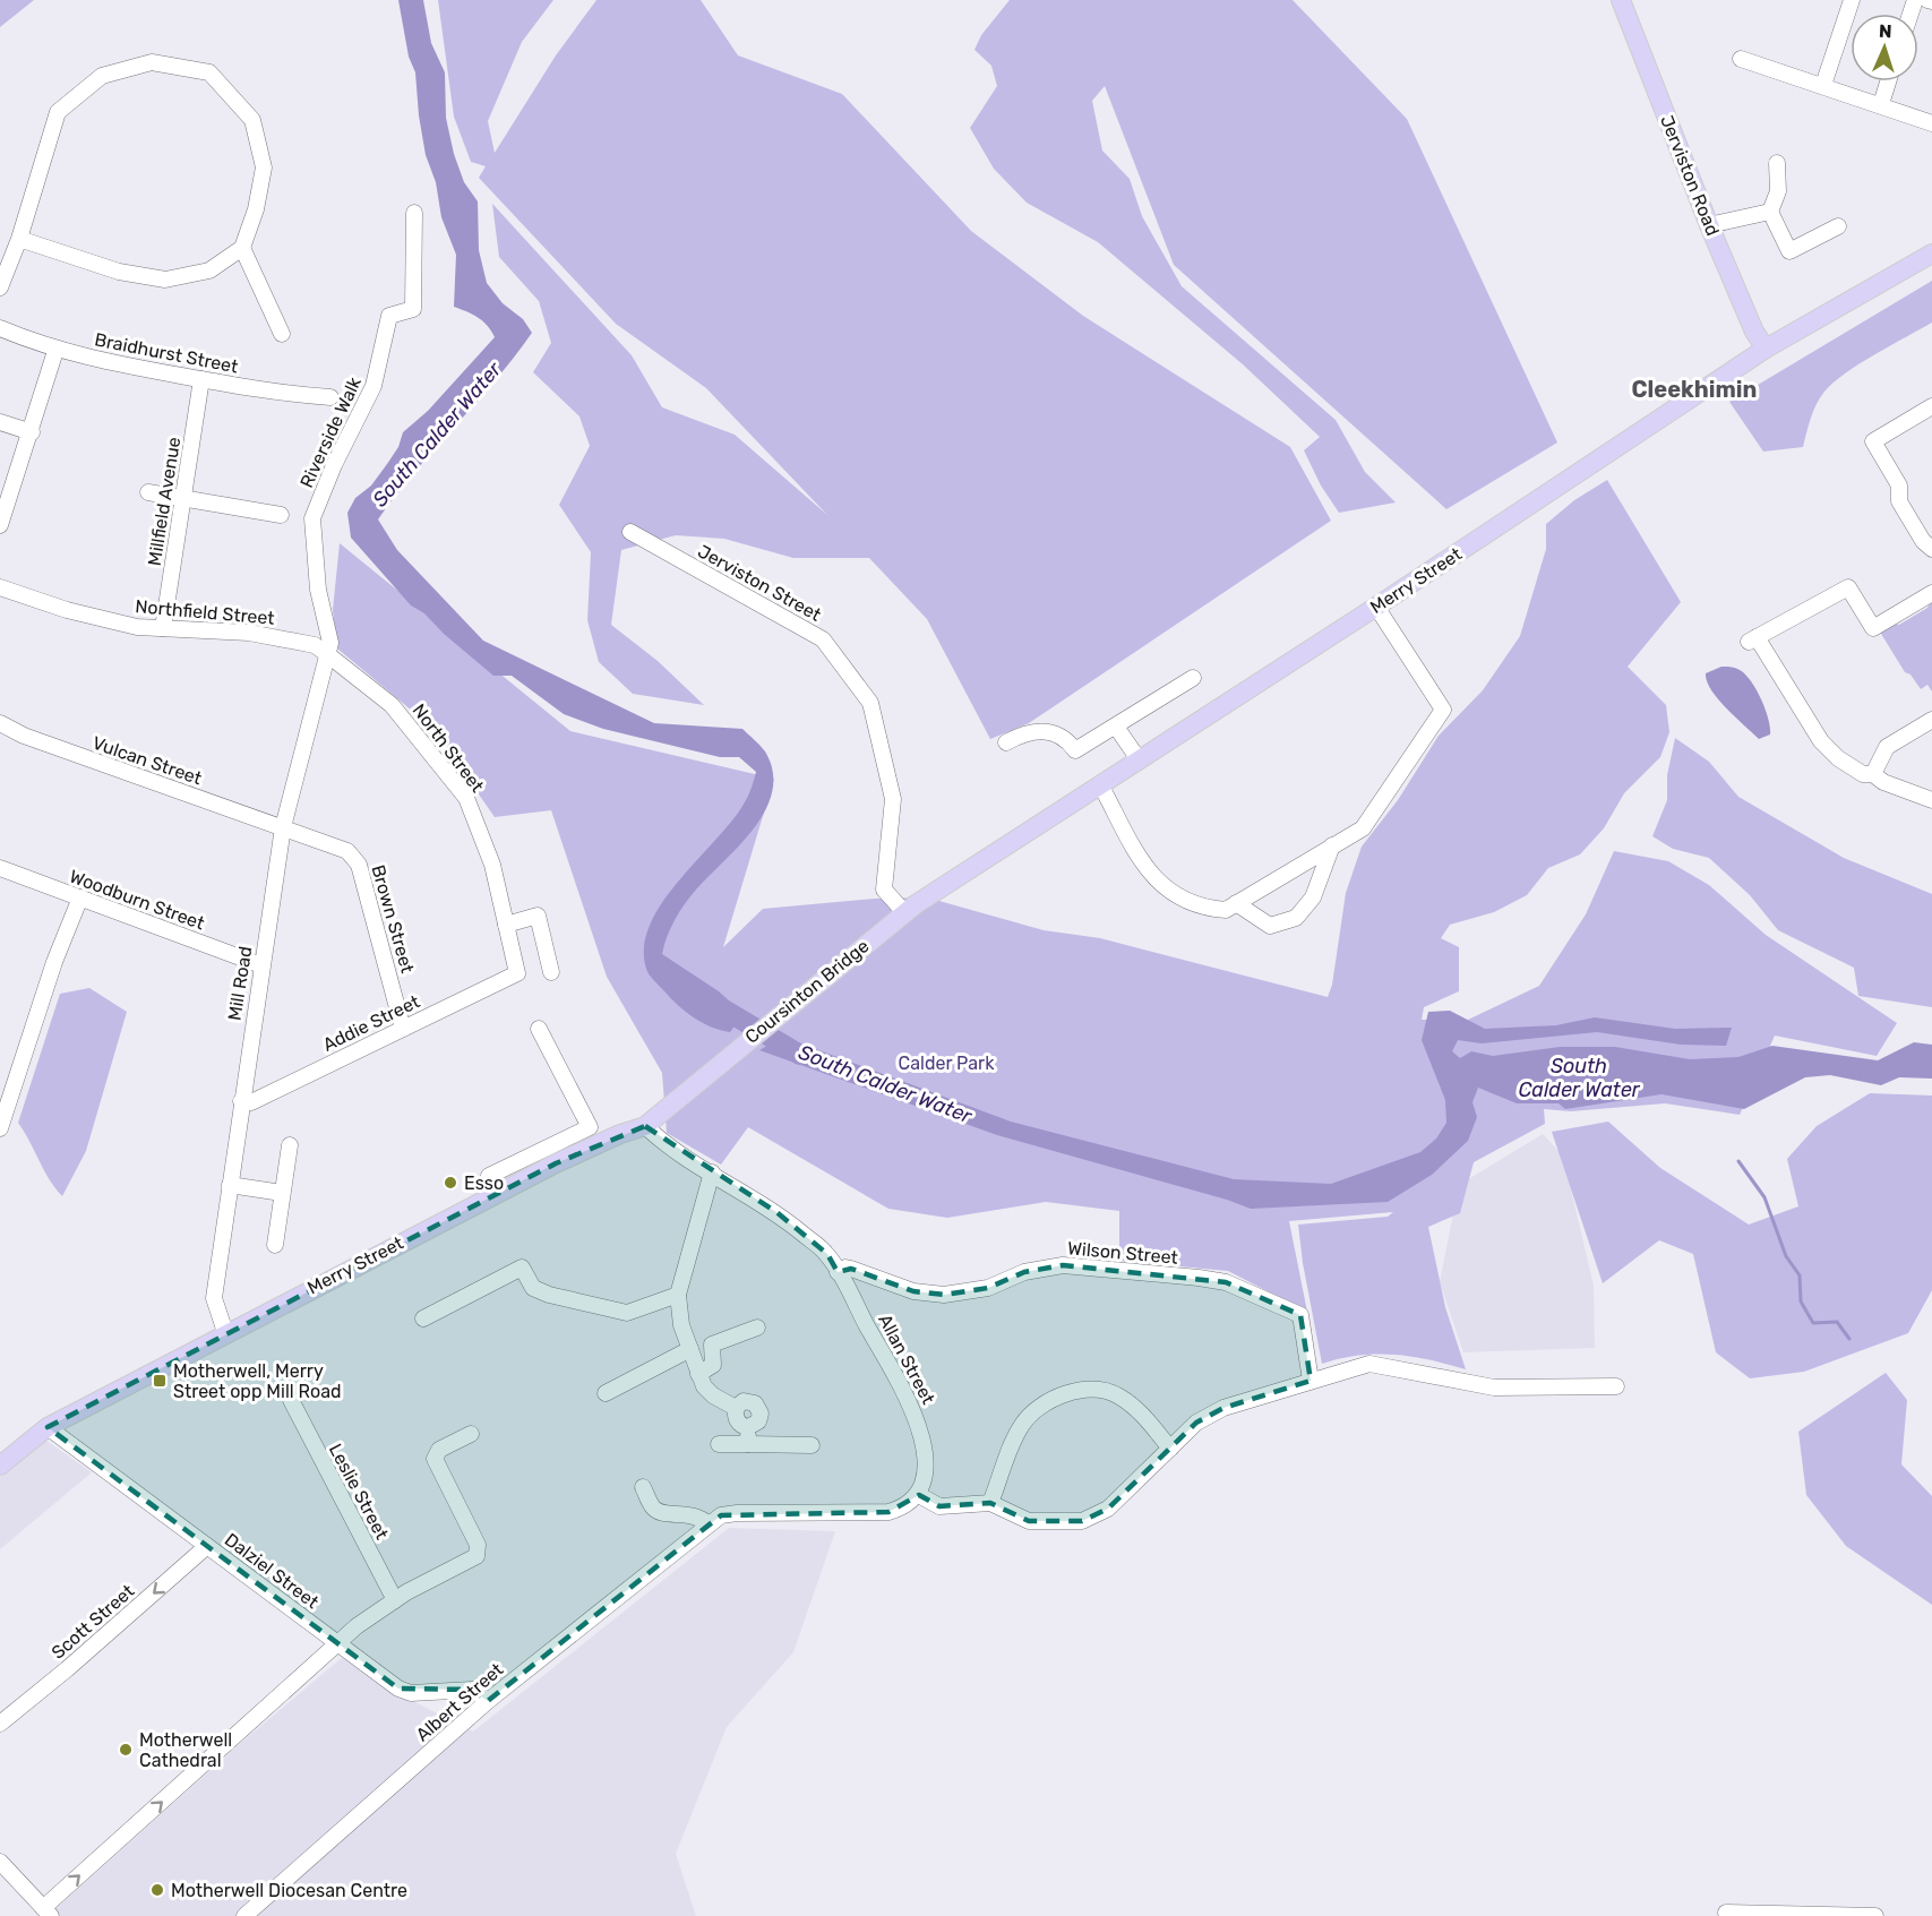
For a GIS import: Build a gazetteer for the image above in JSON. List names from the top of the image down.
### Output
{
  "streets": {
    "main road": ["Jerviston Road", "Merry Street", "Coursinton Bridge"],
    "street": [
      "Braidhurst Street",
      "Riverside Walk",
      "Millfield Avenue",
      "Jerviston Street",
      "Northfield Street",
      "North Street",
      "Vulcan Street",
      "Woodburn Street",
      "Brown Street",
      "Mill Road",
      "Addie Street",
      "Wilson Street",
      "Allan Street",
      "Leslie Street",
      "Dalziel Street",
      "Scott Street",
      "Albert Street"
    ]
  },
  "crossings": [
    ["Jerviston Road", "Merry Street"],
    ["Braidhurst Street", "Millfield Avenue"],
    ["Riverside Walk", "Northfield Street"],
    ["Riverside Walk", "North Street"],
    ["Riverside Walk", "Mill Road"],
    ["Millfield Avenue", "Northfield Street"],
    ["Merry Street", "Jerviston Street"],
    ["Merry Street", "Mill Road"],
    ["Merry Street", "Coursinton Bridge"],
    ["Merry Street", "Allan Street"],
    ["Merry Street", "Dalziel Street"],
    ["Jerviston Street", "Coursinton Bridge"],
    ["Northfield Street", "North Street"],
    ["Northfield Street", "Mill Road"],
    ["North Street", "Mill Road"],
    ["North Street", "Addie Street"],
    ["Vulcan Street", "Brown Street"],
    ["Vulcan Street", "Mill Road"],
    ["Woodburn Street", "Mill Road"],
    ["Brown Street", "Mill Road"],
    ["Brown Street", "Addie Street"],
    ["Mill Road", "Addie Street"],
    ["Wilson Street", "Allan Street"],
    ["Dalziel Street", "Scott Street"],
    ["Dalziel Street", "Albert Street"]
  ],
  "one_way": ["Scott Street"],
  "districts": ["Cleekhimin"],
  "water": ["South Calder Water"],
  "parks": ["Calder Park"],
  "places": {
    "other": ["Esso", "Motherwell Cathedral", "Motherwell Diocesan Centre"],
    "transit": ["Motherwell, Merry Street opp Mill Road"]
  },
  "north": "top"
}
